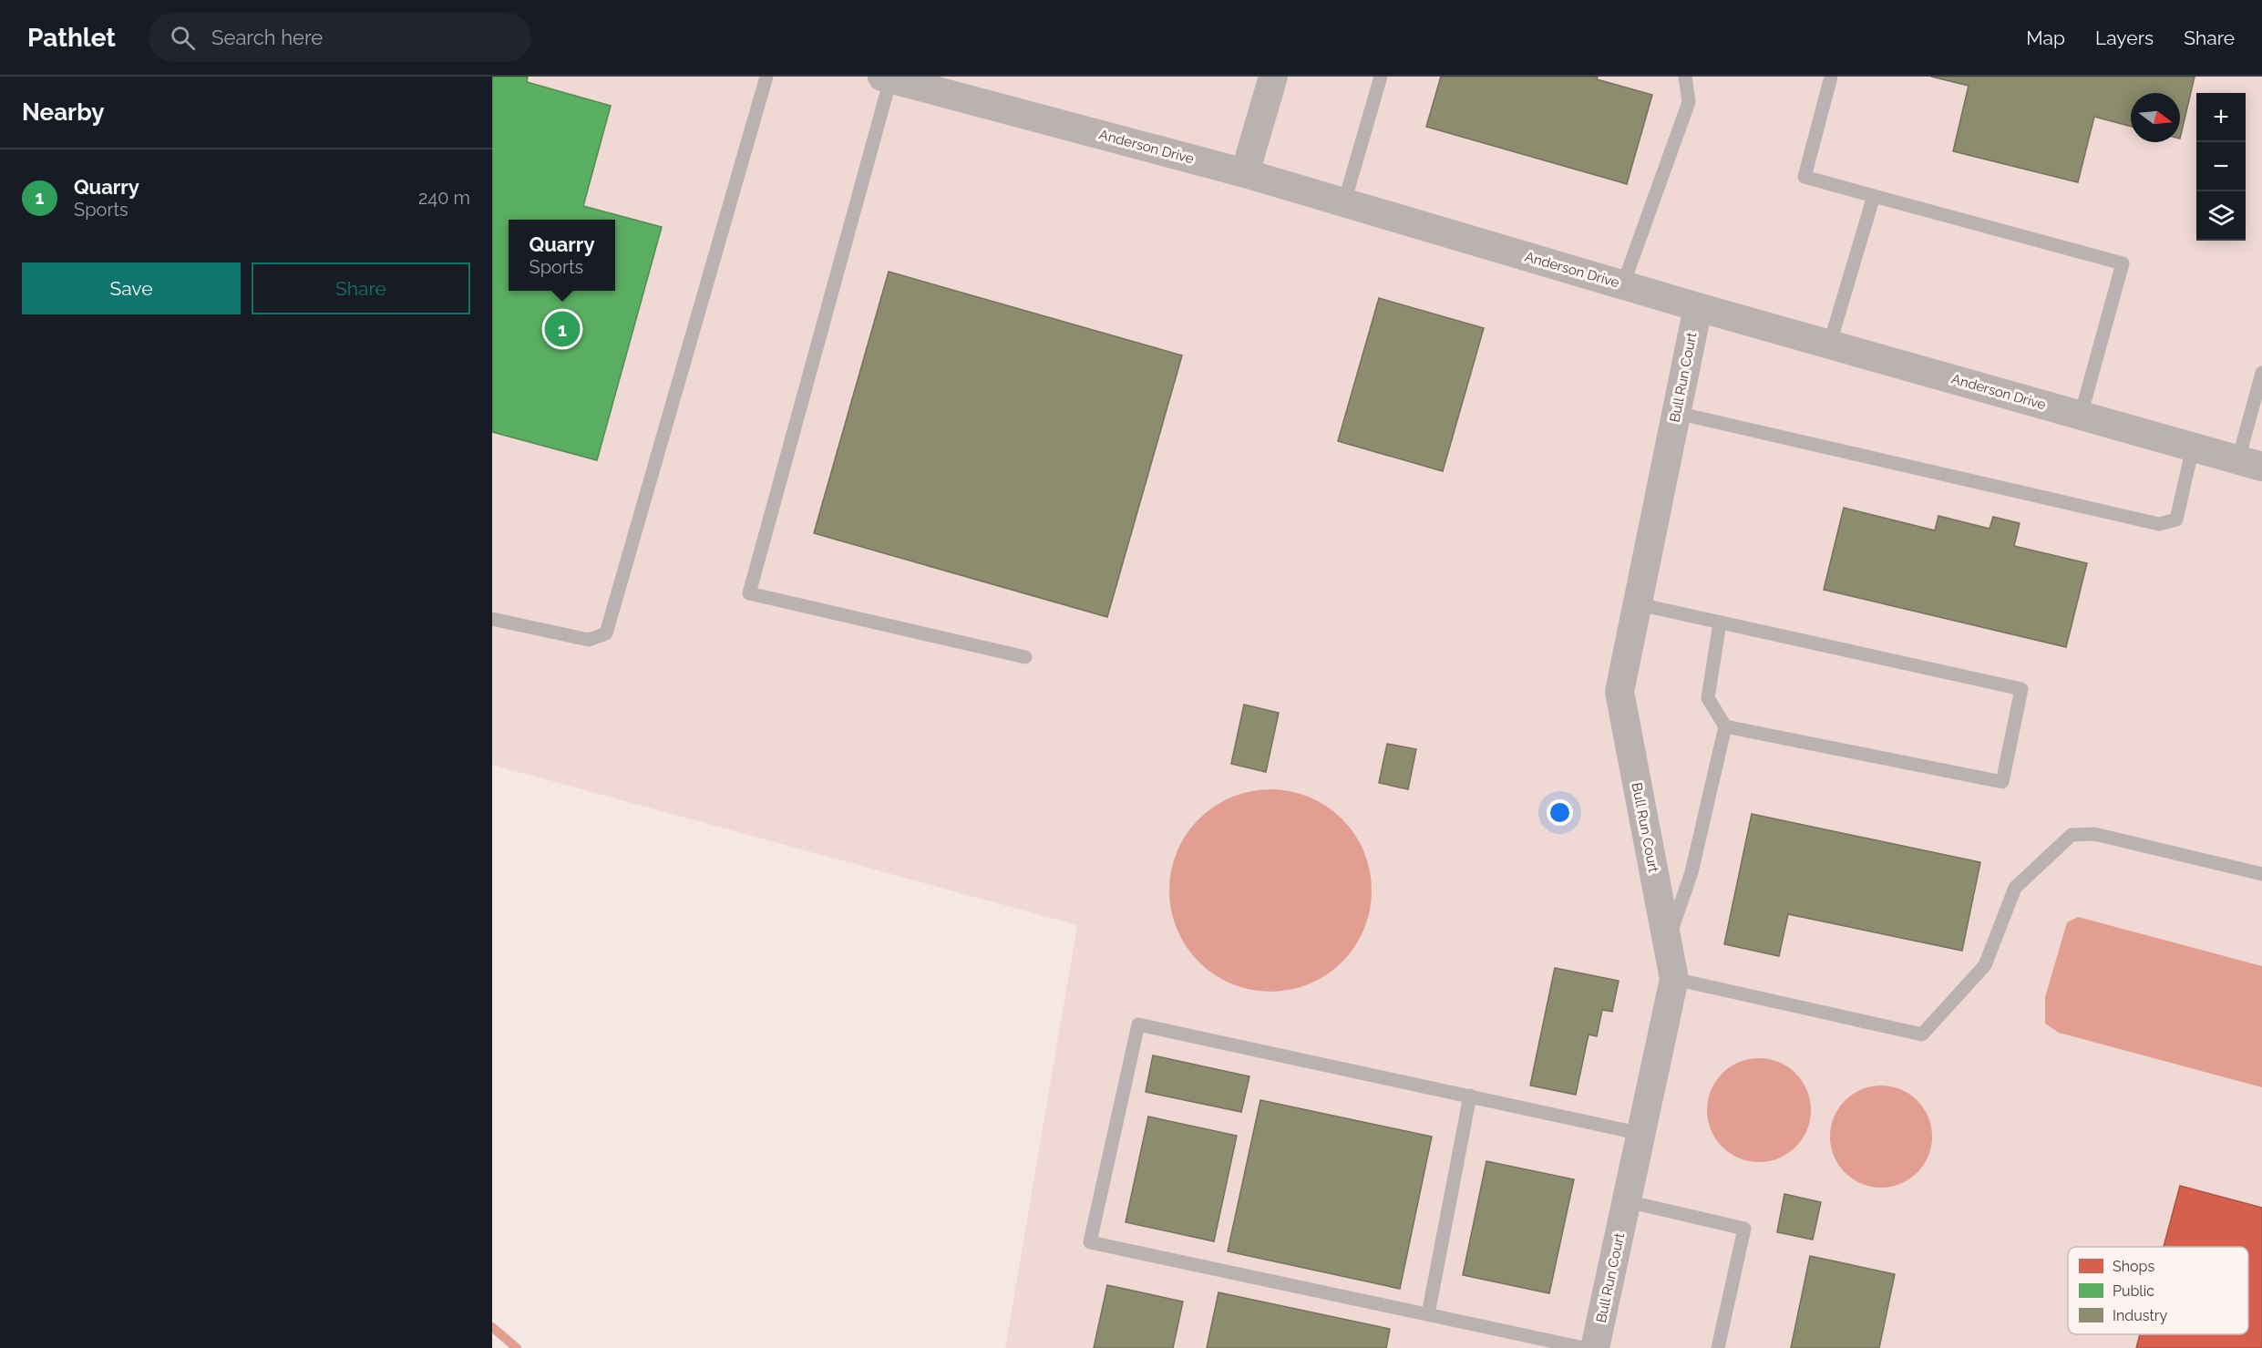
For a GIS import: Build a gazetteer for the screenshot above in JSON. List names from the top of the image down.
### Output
{
  "streets": {
    "street": ["Anderson Drive", "Bull Run Court"]
  },
  "crossings": [
    ["Anderson Drive", "Bull Run Court"]
  ],
  "legend": ["Shops", "Public", "Industry"],
  "north": "right",
  "page": {
    "header": "Pathlet",
    "search": "Search here",
    "nav": ["Map", "Layers", "Share"],
    "heading": "Nearby",
    "map_buttons": ["+", "−"],
    "list": [
      {
        "mark": "1",
        "name": "Quarry",
        "note": "Sports",
        "value": "240 m"
      }
    ],
    "popup": ["Quarry", "Sports"],
    "buttons": ["Save", "Share"],
    "pins": "1"
  }
}
